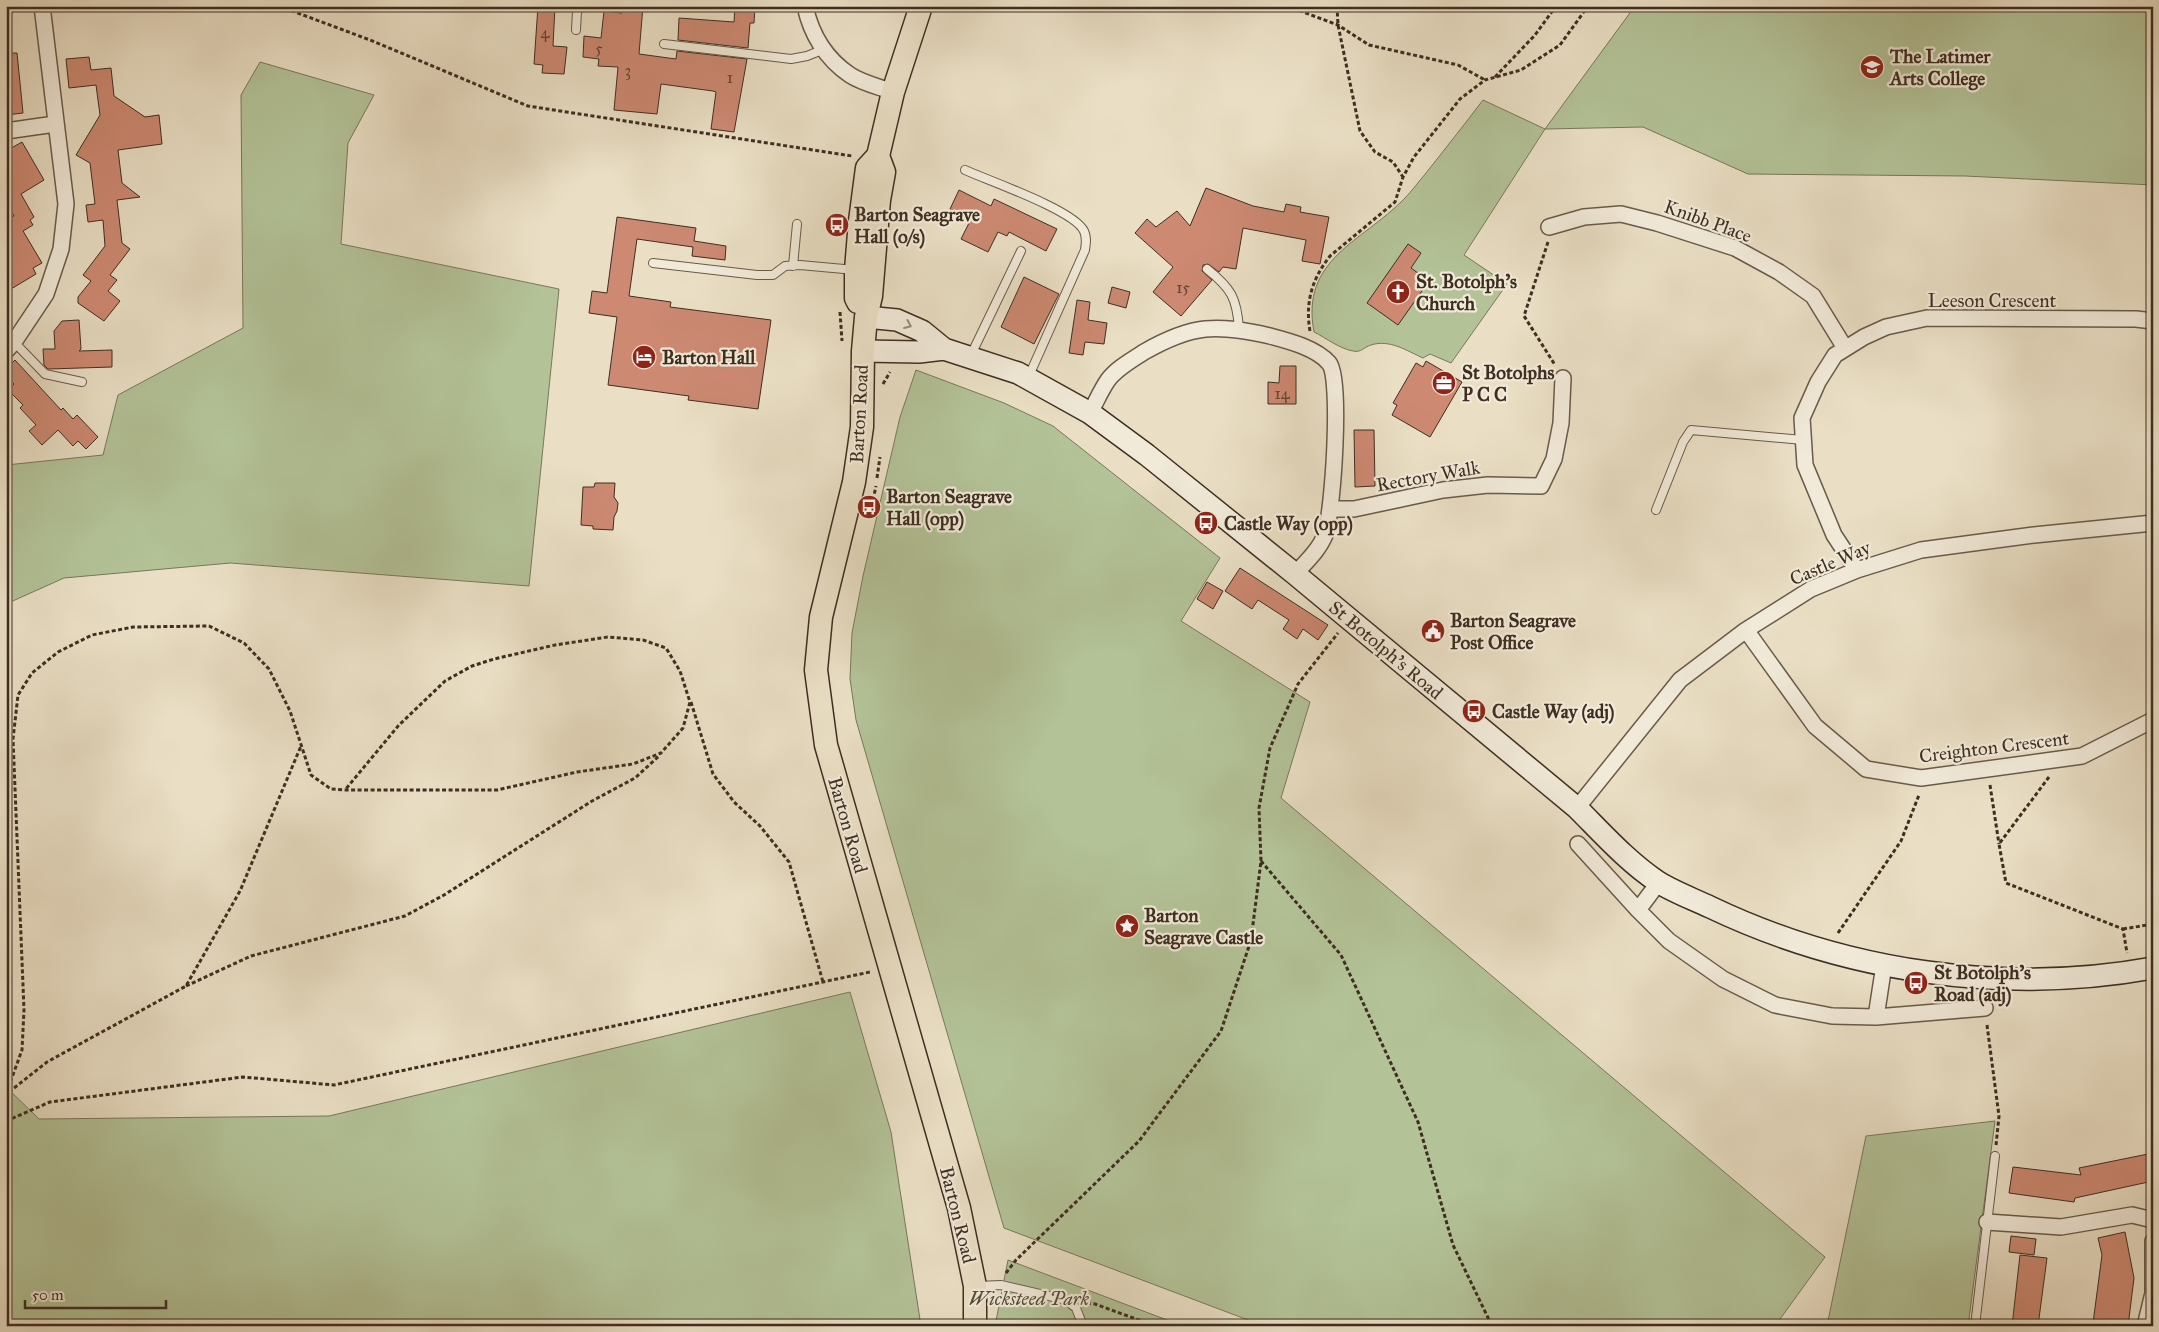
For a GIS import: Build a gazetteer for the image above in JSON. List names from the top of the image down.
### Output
{
  "streets": {
    "main road": ["Barton Road"],
    "street": [
      "Knibb Place",
      "Leeson Crescent",
      "Rectory Walk",
      "Castle Way",
      "St Botolph's Road",
      "Creighton Crescent"
    ]
  },
  "crossings": [
    ["Knibb Place", "Leeson Crescent"],
    ["Leeson Crescent", "Castle Way"],
    ["Barton Road", "St Botolph's Road"],
    ["Castle Way", "St Botolph's Road"],
    ["Castle Way", "Creighton Crescent"]
  ],
  "parks": ["Wicksteed Park"],
  "places": {
    "school or university": ["The Latimer Arts College"],
    "bus stop": [
      "Barton Seagrave Hall (o/s)",
      "Barton Seagrave Hall (opp)",
      "Castle Way (opp)",
      "Castle Way (adj)",
      "St Botolph's Road (adj)"
    ],
    "church": ["St. Botolph's Church"],
    "hotel": ["Barton Hall"],
    "office": ["St Botolphs P C C"],
    "public building": ["Barton Seagrave Post Office"],
    "place": ["Barton Seagrave Castle"]
  },
  "house_numbers": [
    "4",
    "5",
    "3",
    "1",
    "15",
    "14"
  ],
  "scale_bar": "50 m"
}
